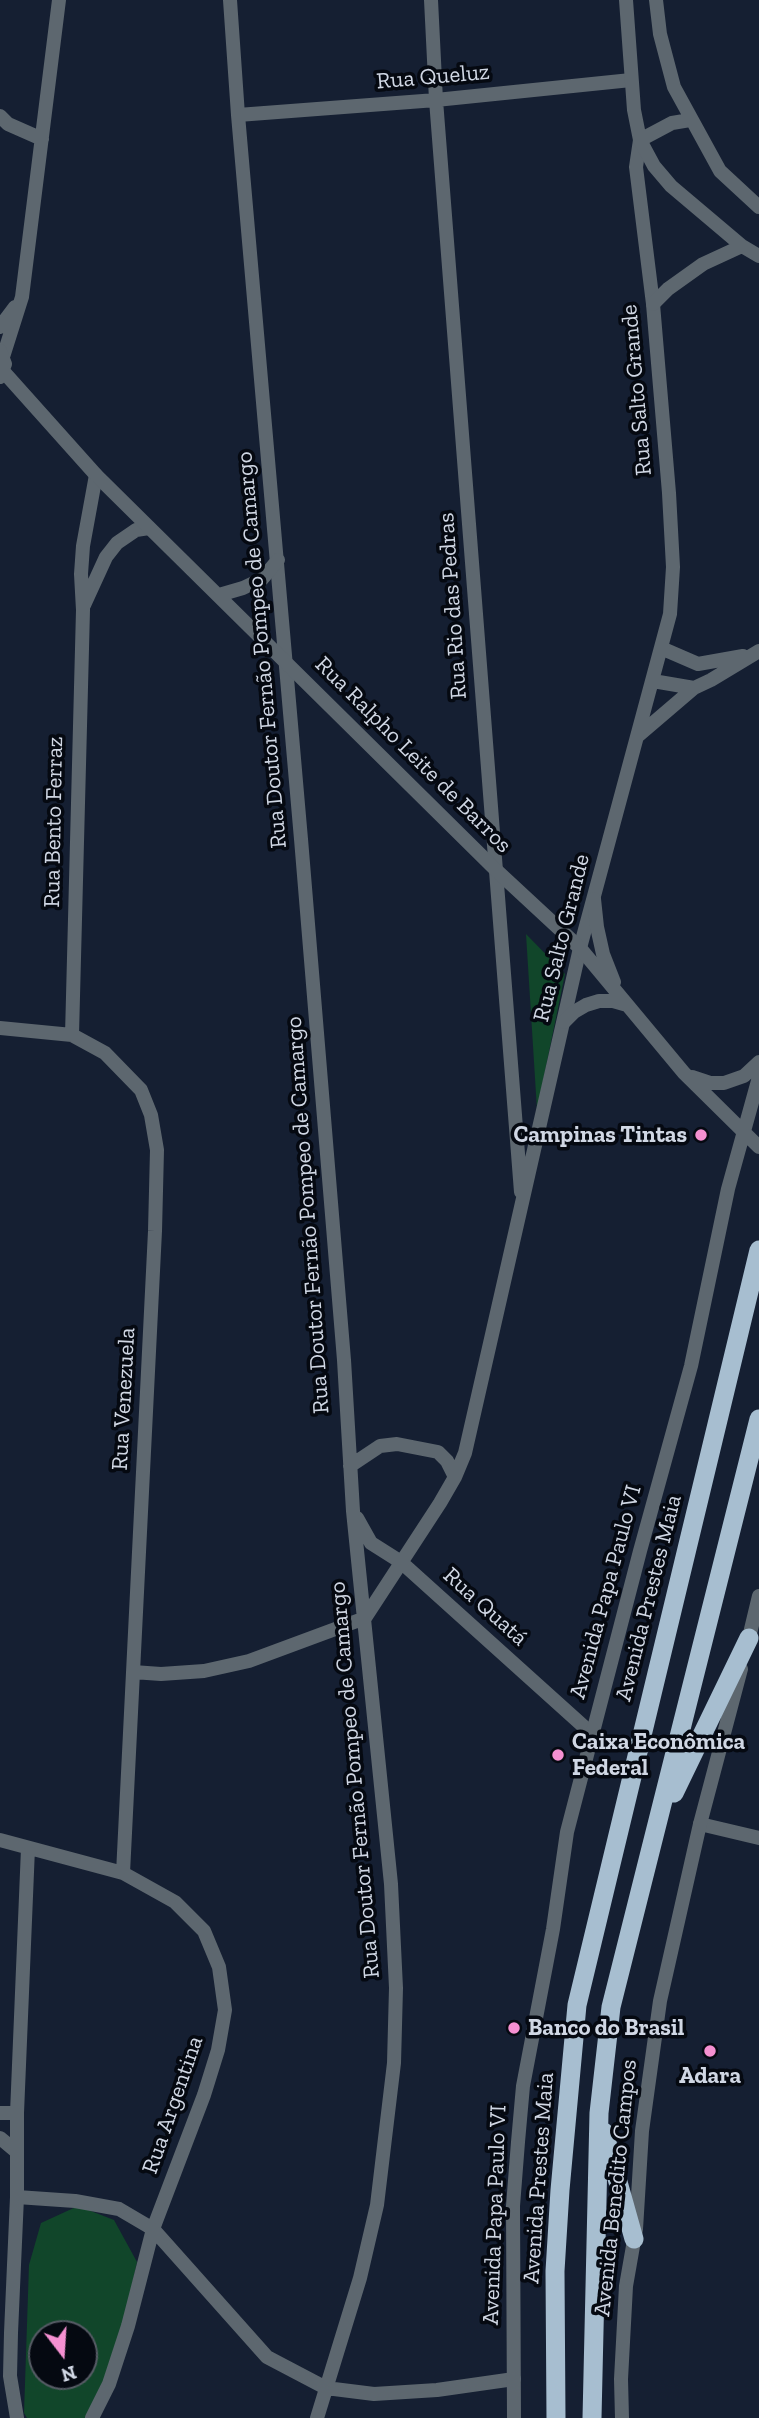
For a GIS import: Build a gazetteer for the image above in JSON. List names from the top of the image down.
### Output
{
  "streets": {
    "highway": ["Avenida Prestes Maia"],
    "street": [
      "Rua Queluz",
      "Rua Salto Grande",
      "Rua Rio das Pedras",
      "Rua Doutor Fernão Pompeo de Camargo",
      "Rua Ralpho Leite de Barros",
      "Rua Bento Ferraz",
      "Rua Venezuela",
      "Avenida Papa Paulo VI",
      "Rua Quatá",
      "Rua Argentina",
      "Avenida Benedito Campos"
    ]
  },
  "crossings": [
    ["Rua Queluz", "Rua Salto Grande"],
    ["Rua Queluz", "Rua Rio das Pedras"],
    ["Rua Queluz", "Rua Doutor Fernão Pompeo de Camargo"],
    ["Rua Salto Grande", "Rua Rio das Pedras"],
    ["Rua Salto Grande", "Rua Doutor Fernão Pompeo de Camargo"],
    ["Rua Salto Grande", "Rua Ralpho Leite de Barros"],
    ["Rua Salto Grande", "Rua Quatá"],
    ["Rua Rio das Pedras", "Rua Ralpho Leite de Barros"],
    ["Rua Doutor Fernão Pompeo de Camargo", "Rua Ralpho Leite de Barros"],
    ["Rua Doutor Fernão Pompeo de Camargo", "Rua Quatá"],
    ["Rua Ralpho Leite de Barros", "Rua Bento Ferraz"],
    ["Rua Ralpho Leite de Barros", "Avenida Papa Paulo VI"],
    ["Rua Bento Ferraz", "Rua Venezuela"],
    ["Rua Venezuela", "Rua Argentina"],
    ["Avenida Papa Paulo VI", "Rua Quatá"]
  ],
  "places": [
    "Campinas Tintas",
    "Caixa Econômica Federal",
    "Banco do Brasil",
    "Adara"
  ],
  "north": "bottom"
}
